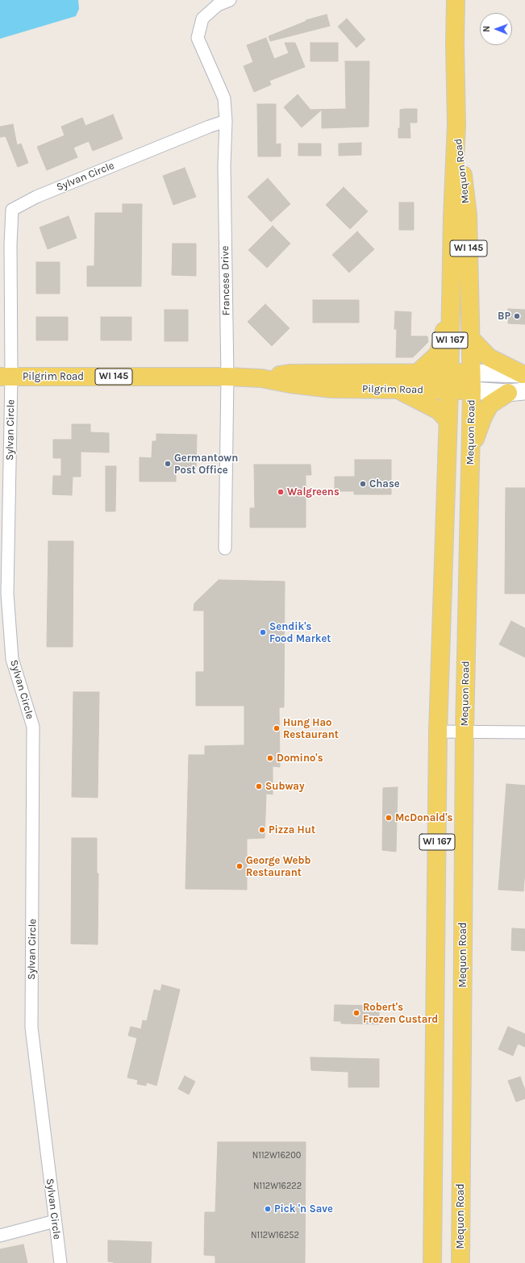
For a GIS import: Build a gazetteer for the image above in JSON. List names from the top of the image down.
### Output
{
  "streets": {
    "main road": [
      "Mequon Road",
      "WI 145",
      "WI 167",
      "Pilgrim Road"
    ],
    "street": ["Sylvan Circle", "Francese Drive"]
  },
  "crossings": [
    ["Mequon Road", "WI 145"],
    ["Mequon Road", "Pilgrim Road"],
    ["Sylvan Circle", "Francese Drive"],
    ["Sylvan Circle", "Pilgrim Road"],
    ["WI 145", "Pilgrim Road"],
    ["Francese Drive", "Pilgrim Road"]
  ],
  "places": [
    "BP",
    "Germantown Post Office",
    "Chase",
    "Walgreens",
    "Sendik's Food Market",
    "Hung Hao Restaurant",
    "Domino's",
    "Subway",
    "McDonald's",
    "Pizza Hut",
    "George Webb Restaurant",
    "Robert's Frozen Custard",
    "Pick 'n Save"
  ],
  "house_numbers": ["N112W16200", "N112W16222", "N112W16252"],
  "north": "left"
}
